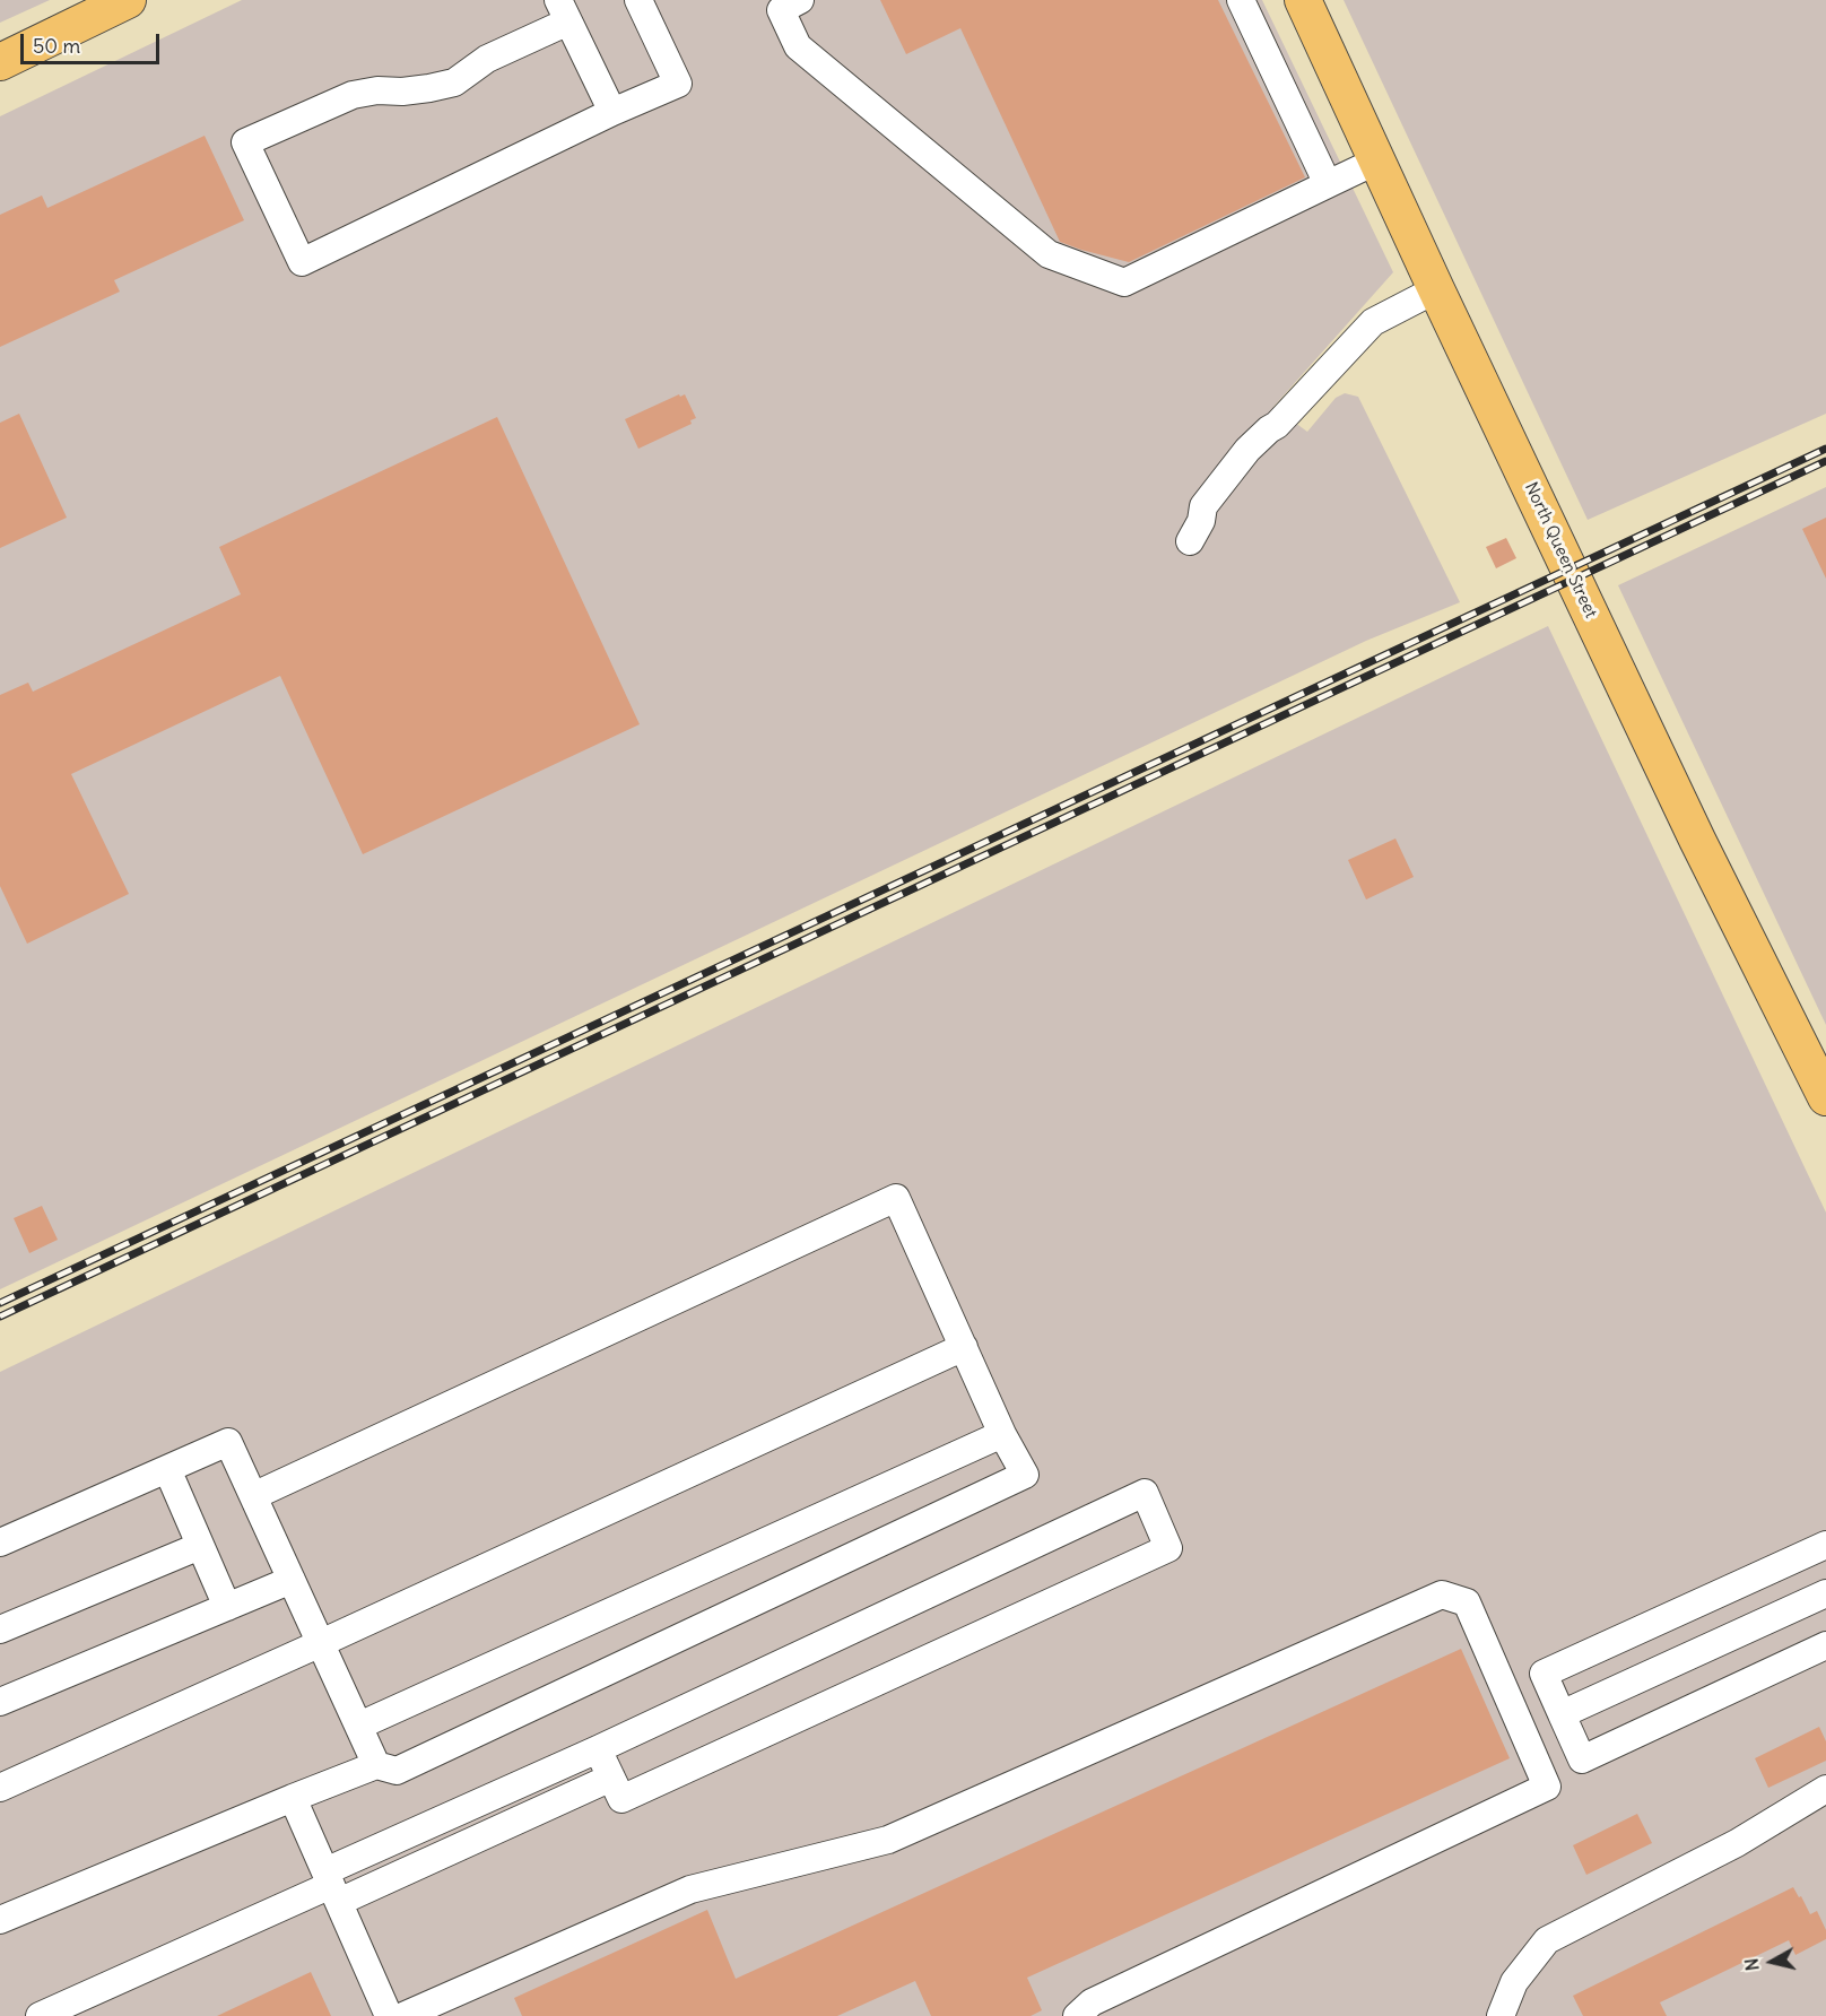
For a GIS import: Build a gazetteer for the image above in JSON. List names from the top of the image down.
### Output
{
  "streets": {
    "main road": ["North Queen Street"]
  },
  "scale_bar": "50 m",
  "north": "left"
}
